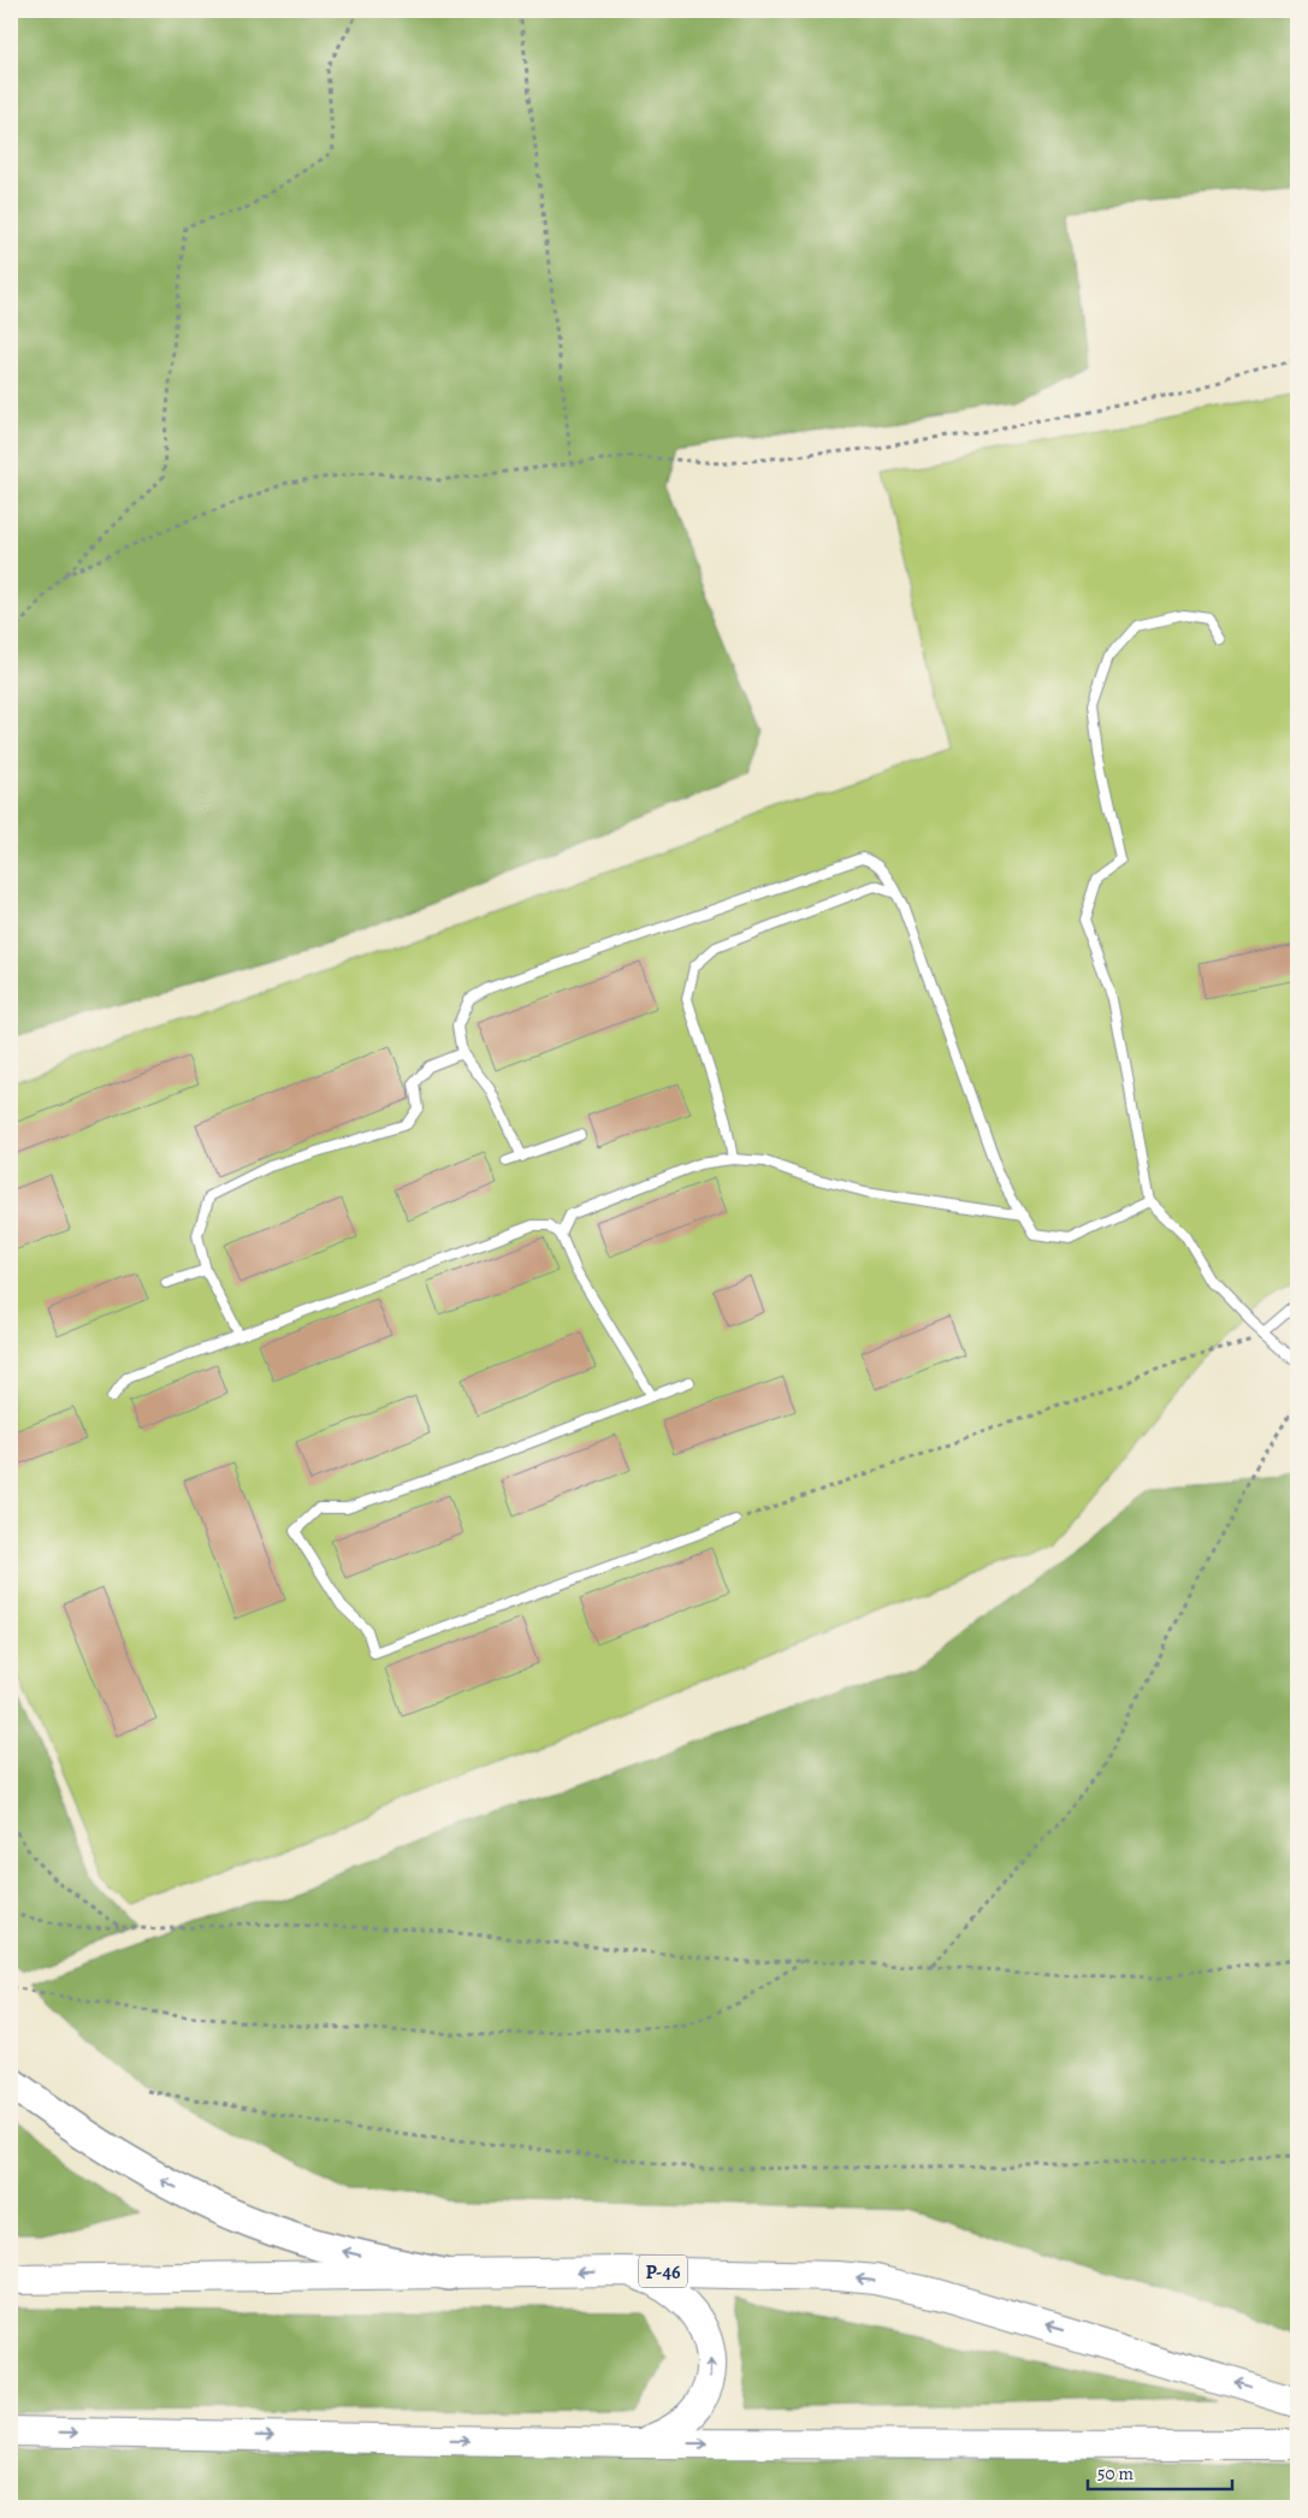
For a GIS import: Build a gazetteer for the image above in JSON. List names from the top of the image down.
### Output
{
  "streets": {
    "main road": ["Р-46"]
  },
  "scale_bar": "50 m"
}
